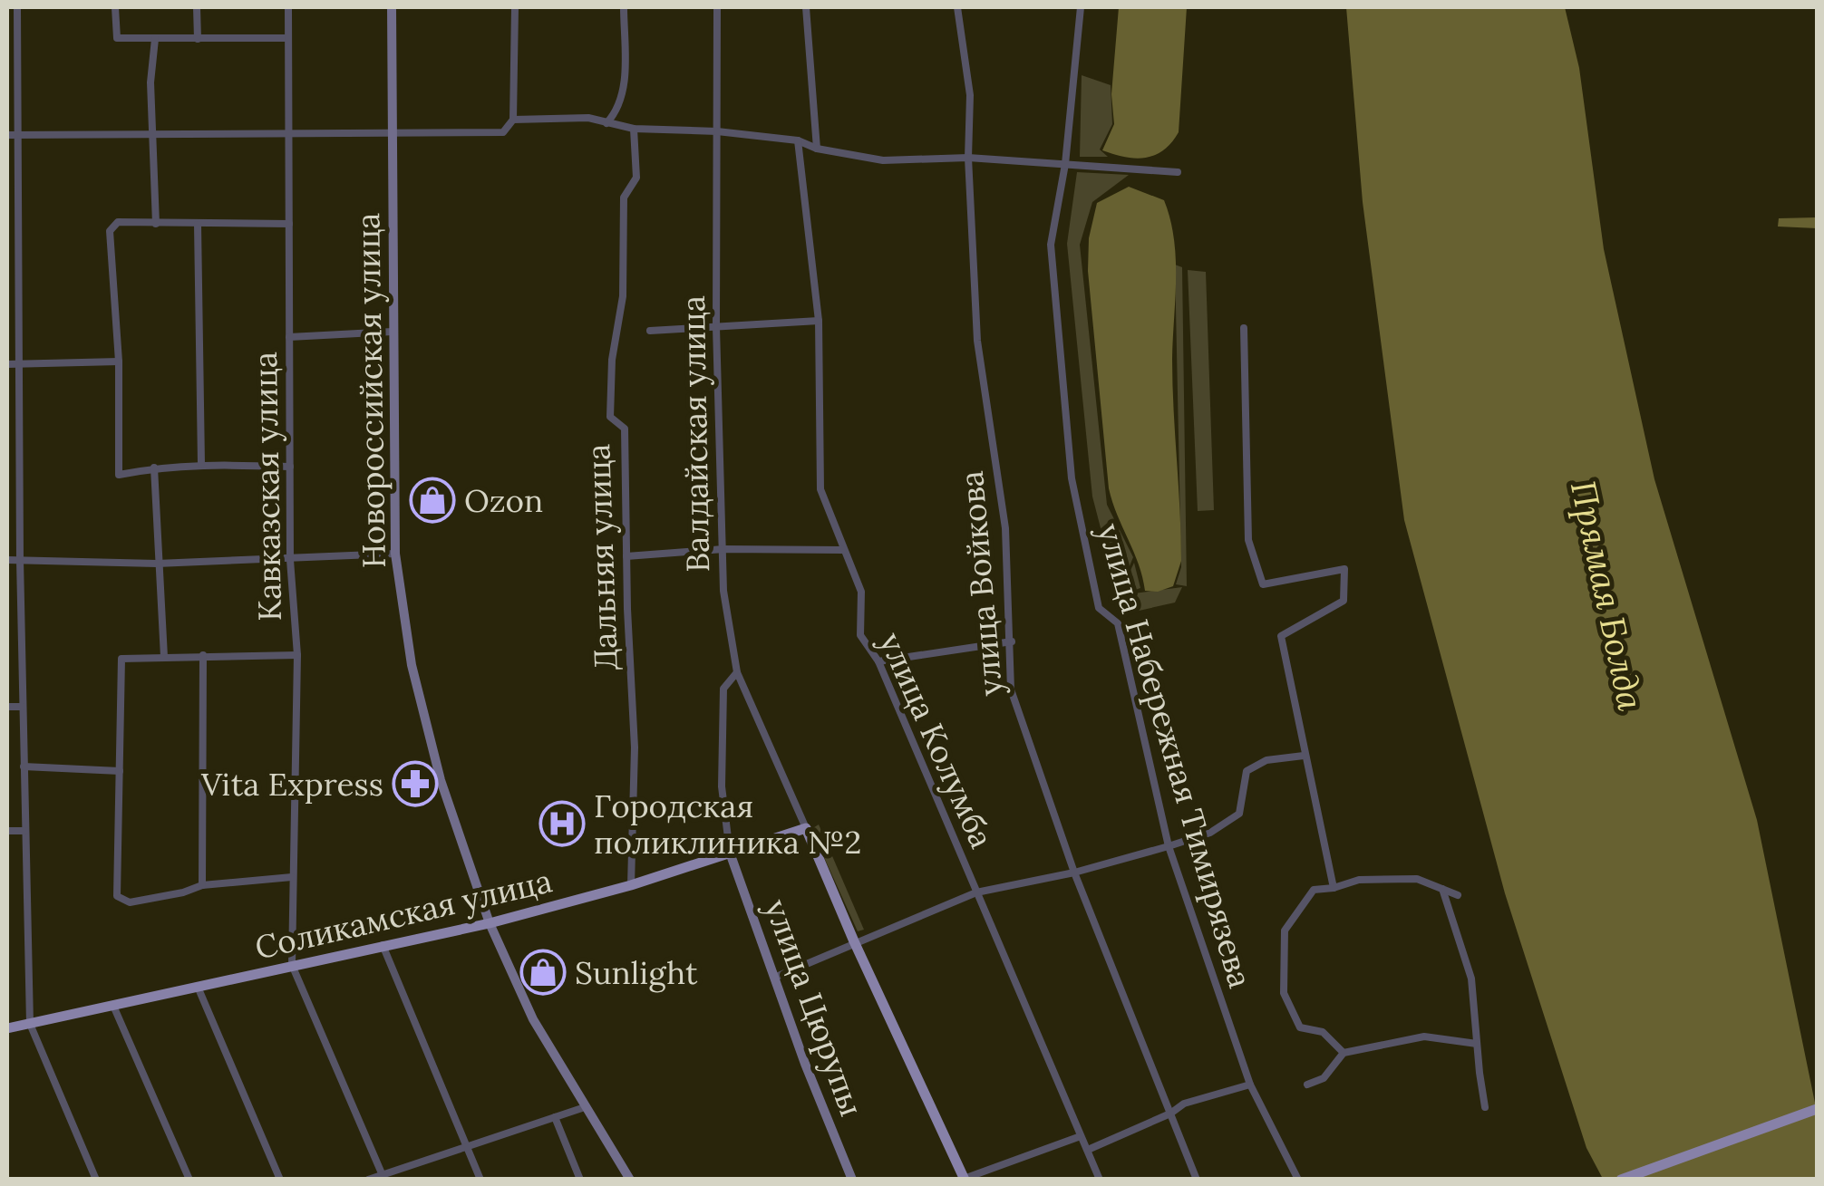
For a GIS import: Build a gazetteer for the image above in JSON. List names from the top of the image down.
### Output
{
  "streets": {
    "main road": ["Соликамская улица"],
    "street": [
      "Новороссийская улица",
      "Валдайская улица",
      "Кавказская улица",
      "Дальняя улица",
      "улица Войкова",
      "улица Колумба",
      "улица Набережная Тимирязева",
      "улица Цюрупы"
    ]
  },
  "crossings": [
    ["Новороссийская улица", "Соликамская улица"],
    ["Валдайская улица", "Соликамская улица"],
    ["Кавказская улица", "Соликамская улица"],
    ["Дальняя улица", "Соликамская улица"],
    ["Соликамская улица", "улица Цюрупы"]
  ],
  "water": ["Прямая Болда"],
  "places": {
    "shop": ["Ozon", "Sunlight"],
    "pharmacy": ["Vita Express"],
    "hospital": ["Городская поликлиника №2"]
  }
}
